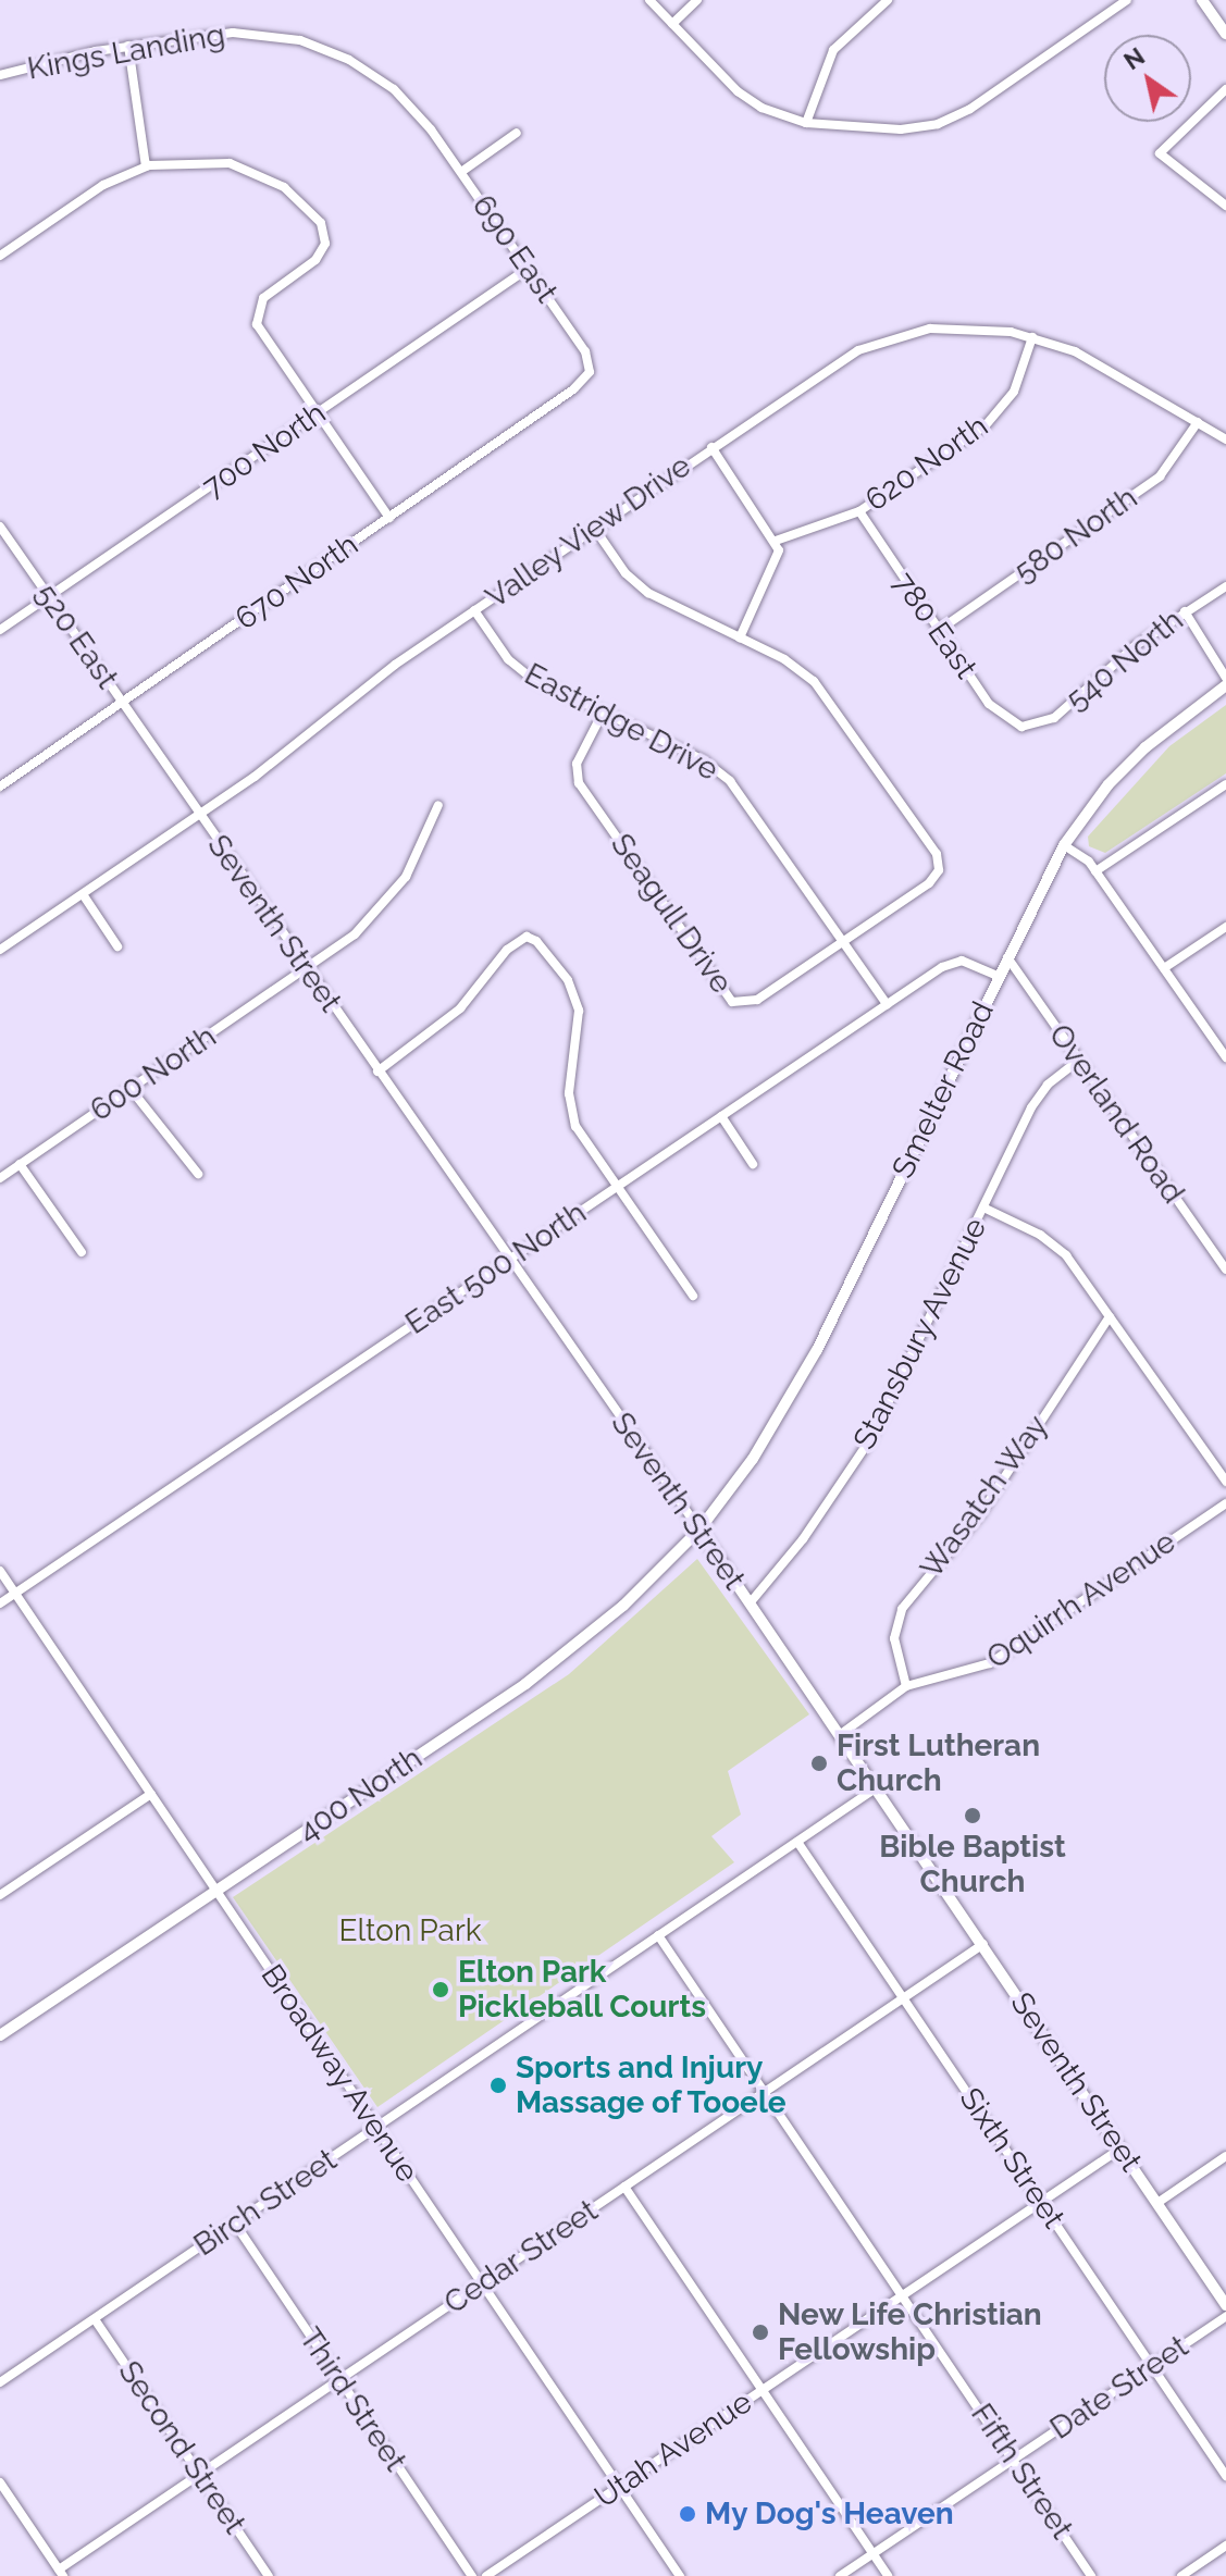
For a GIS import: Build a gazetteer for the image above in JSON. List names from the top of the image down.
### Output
{
  "streets": {
    "street": [
      "Kings Landing",
      "690 East",
      "700 North",
      "620 North",
      "Valley View Drive",
      "580 North",
      "670 North",
      "780 East",
      "520 East",
      "540 North",
      "Eastridge Drive",
      "Seagull Drive",
      "Seventh Street",
      "600 North",
      "Smelter Road",
      "Overland Road",
      "East 500 North",
      "Stansbury Avenue",
      "Wasatch Way",
      "Oquirrh Avenue",
      "400 North",
      "Broadway Avenue",
      "Sixth Street",
      "Birch Street",
      "Cedar Street",
      "Date Street",
      "Third Street",
      "Second Street",
      "Utah Avenue",
      "Fifth Street"
    ]
  },
  "crossings": [
    ["Kings Landing", "690 East"],
    ["690 East", "700 North"],
    ["690 East", "670 North"],
    ["700 North", "520 East"],
    ["620 North", "Valley View Drive"],
    ["620 North", "780 East"],
    ["Valley View Drive", "580 North"],
    ["Valley View Drive", "Eastridge Drive"],
    ["Valley View Drive", "Seventh Street"],
    ["580 North", "780 East"],
    ["670 North", "520 East"],
    ["670 North", "Seventh Street"],
    ["780 East", "540 North"],
    ["520 East", "Seventh Street"],
    ["Eastridge Drive", "Seagull Drive"],
    ["Eastridge Drive", "East 500 North"],
    ["Seventh Street", "600 North"],
    ["Seventh Street", "Smelter Road"],
    ["Seventh Street", "East 500 North"],
    ["Seventh Street", "Stansbury Avenue"],
    ["Seventh Street", "Oquirrh Avenue"],
    ["Seventh Street", "400 North"],
    ["Seventh Street", "Birch Street"],
    ["Seventh Street", "Cedar Street"],
    ["Seventh Street", "Utah Avenue"],
    ["Smelter Road", "Overland Road"],
    ["Smelter Road", "East 500 North"],
    ["Smelter Road", "400 North"],
    ["Overland Road", "Stansbury Avenue"],
    ["East 500 North", "Broadway Avenue"],
    ["Wasatch Way", "Oquirrh Avenue"],
    ["400 North", "Broadway Avenue"],
    ["Broadway Avenue", "Birch Street"],
    ["Broadway Avenue", "Cedar Street"],
    ["Broadway Avenue", "Utah Avenue"],
    ["Sixth Street", "Birch Street"],
    ["Sixth Street", "Cedar Street"],
    ["Sixth Street", "Date Street"],
    ["Sixth Street", "Utah Avenue"],
    ["Birch Street", "Third Street"],
    ["Birch Street", "Second Street"],
    ["Birch Street", "Fifth Street"],
    ["Cedar Street", "Third Street"],
    ["Cedar Street", "Second Street"],
    ["Cedar Street", "Fifth Street"],
    ["Date Street", "Fifth Street"],
    ["Utah Avenue", "Fifth Street"]
  ],
  "parks": ["Elton Park"],
  "places": [
    "First Lutheran Church",
    "Bible Baptist Church",
    "Elton Park Pickleball Courts",
    "Sports and Injury Massage of Tooele",
    "New Life Christian Fellowship",
    "My Dog's Heaven"
  ],
  "north": "top left"
}
